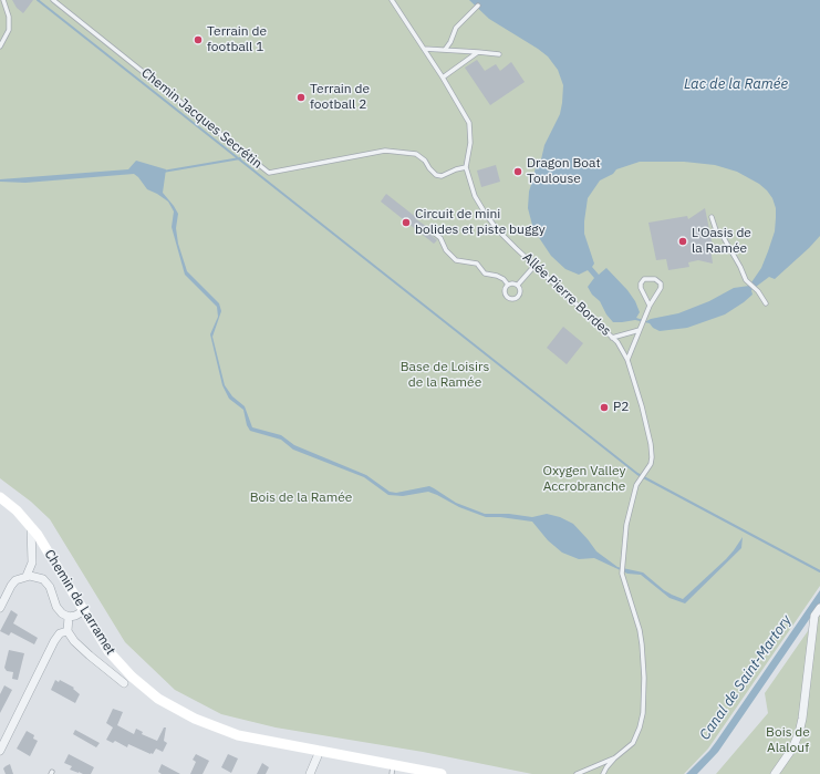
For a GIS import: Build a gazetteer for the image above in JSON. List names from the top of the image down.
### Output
{
  "streets": {
    "main road": ["Chemin de Larramet"],
    "lane": ["Chemin Jacques Secrétin", "Allée Pierre Bordes"]
  },
  "crossings": [
    ["Chemin Jacques Secrétin", "Allée Pierre Bordes"]
  ],
  "water": ["Lac de la Ramée", "Canal de Saint-Martory"],
  "parks": [
    "Base de Loisirs de la Ramée",
    "Oxygen Valley Accrobranche",
    "Bois de la Ramée",
    "Bois de Alalouf"
  ],
  "places": [
    "Terrain de football 1",
    "Terrain de football 2",
    "Dragon Boat Toulouse",
    "Circuit de mini bolides et piste buggy",
    "L'Oasis de la Ramée",
    "P2"
  ]
}
